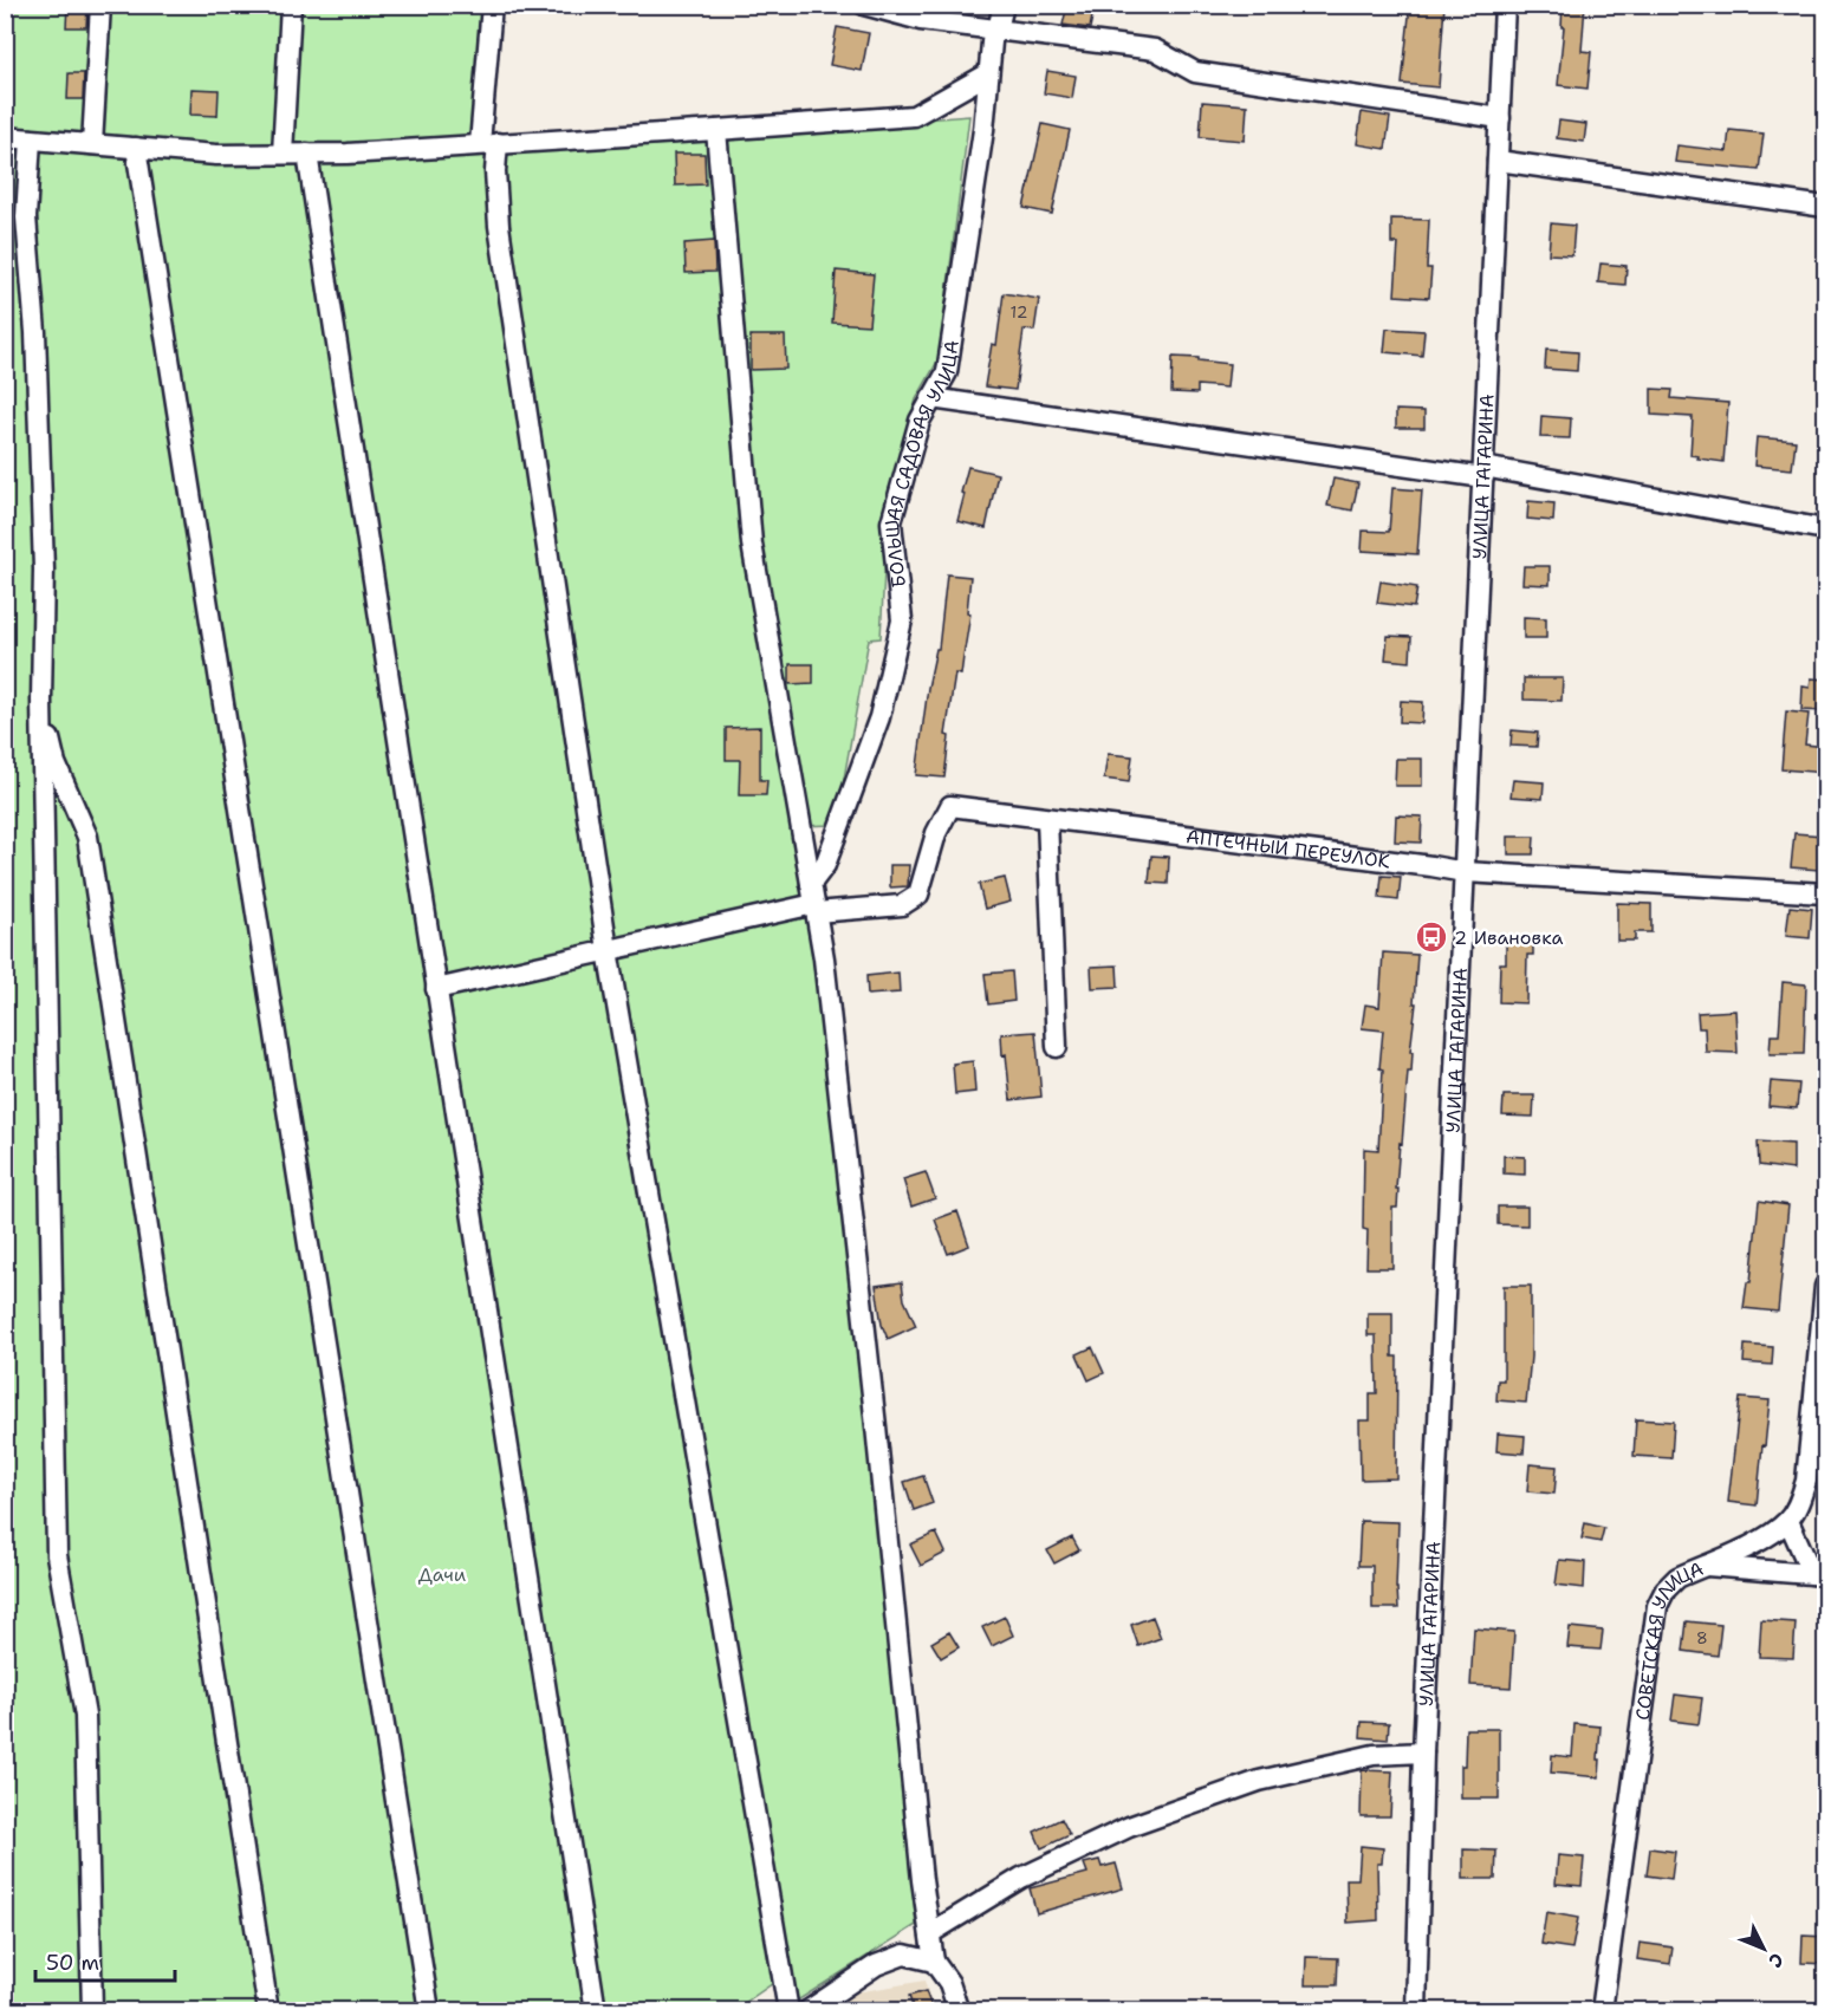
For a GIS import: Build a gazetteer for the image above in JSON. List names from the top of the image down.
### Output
{
  "streets": {
    "street": [
      "БОЛЬШАЯ САДОВАЯ УЛИЦА",
      "УЛИЦА ГАГАРИНА",
      "АПТЕЧНЫЙ ПЕРЕУЛОК",
      "СОВЕТСКАЯ УЛИЦА"
    ]
  },
  "crossings": [
    ["УЛИЦА ГАГАРИНА", "АПТЕЧНЫЙ ПЕРЕУЛОК"]
  ],
  "parks": ["Дачи"],
  "places": {
    "bus stop": ["2 Ивановка"]
  },
  "house_numbers": ["12", "8"],
  "scale_bar": "50 m",
  "north": "bottom right"
}
